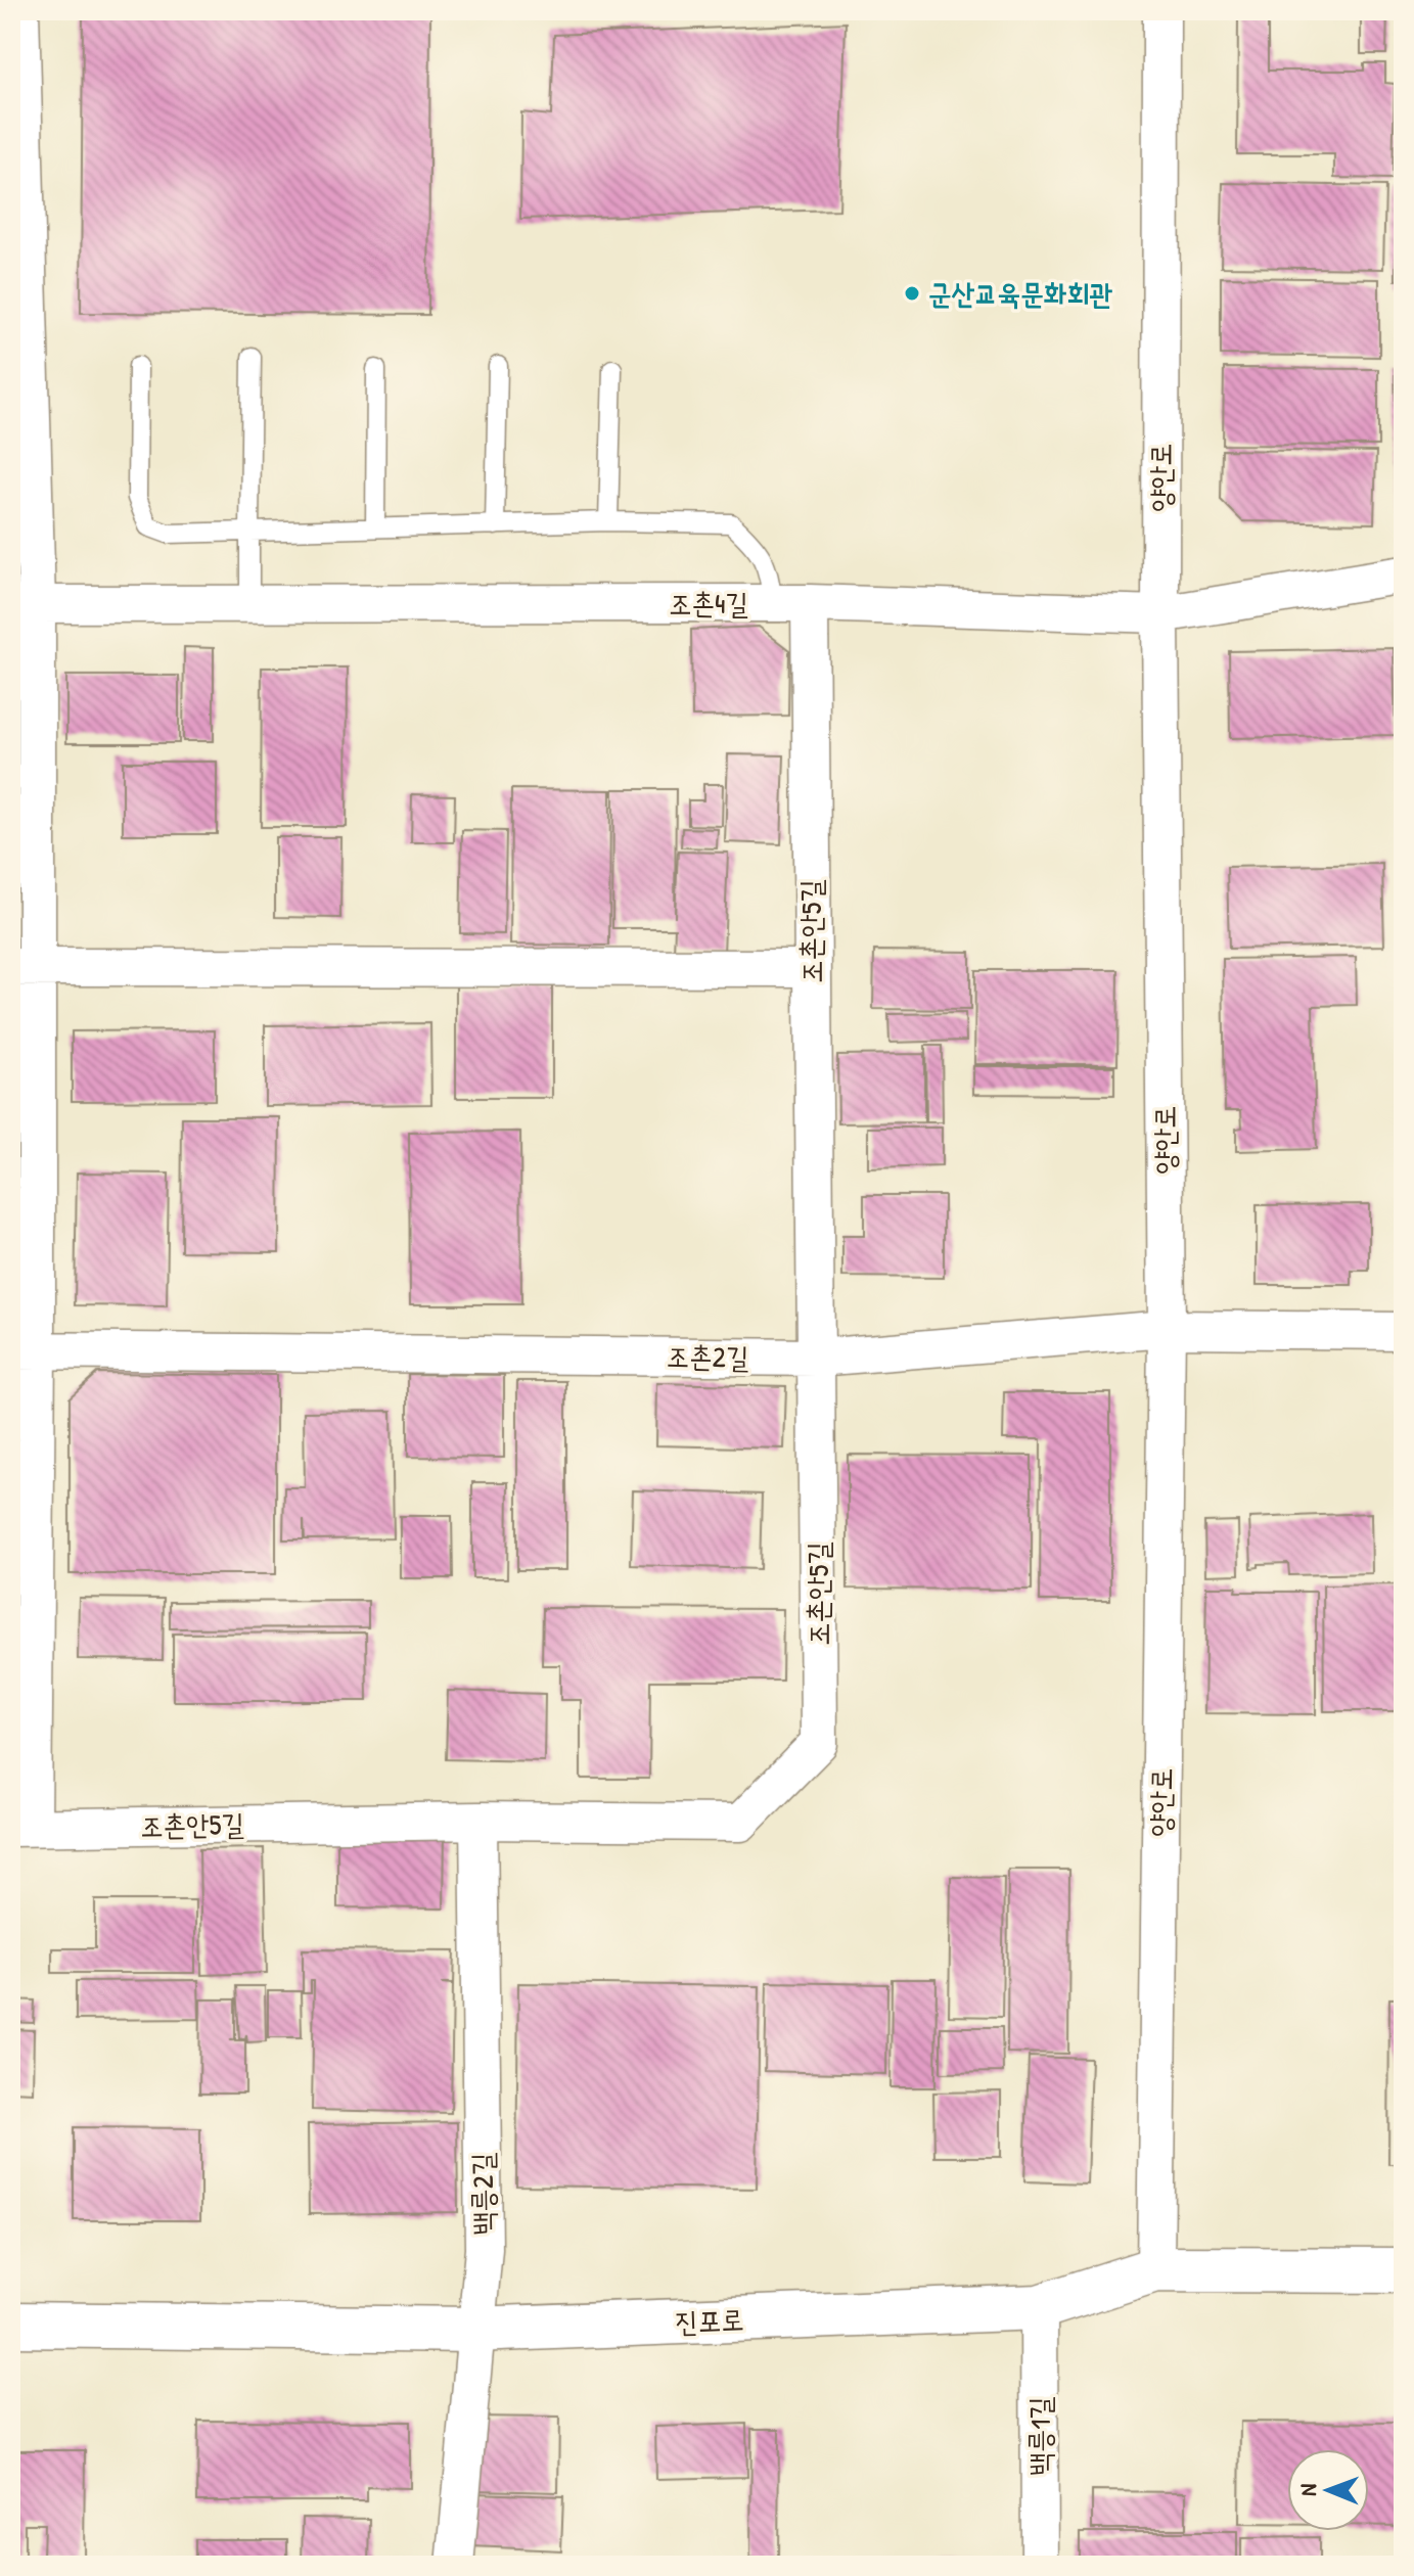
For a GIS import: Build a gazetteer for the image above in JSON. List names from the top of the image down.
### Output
{
  "streets": {
    "street": [
      "양안로",
      "조촌4길",
      "조촌안5길",
      "조촌2길",
      "백릉2길",
      "진포로",
      "백릉1길"
    ]
  },
  "crossings": [
    ["양안로", "조촌4길"],
    ["양안로", "조촌2길"],
    ["양안로", "진포로"],
    ["조촌4길", "조촌안5길"],
    ["조촌안5길", "조촌2길"],
    ["조촌안5길", "백릉2길"],
    ["백릉2길", "진포로"],
    ["진포로", "백릉1길"]
  ],
  "places": ["군산교육문화회관"],
  "north": "left"
}
